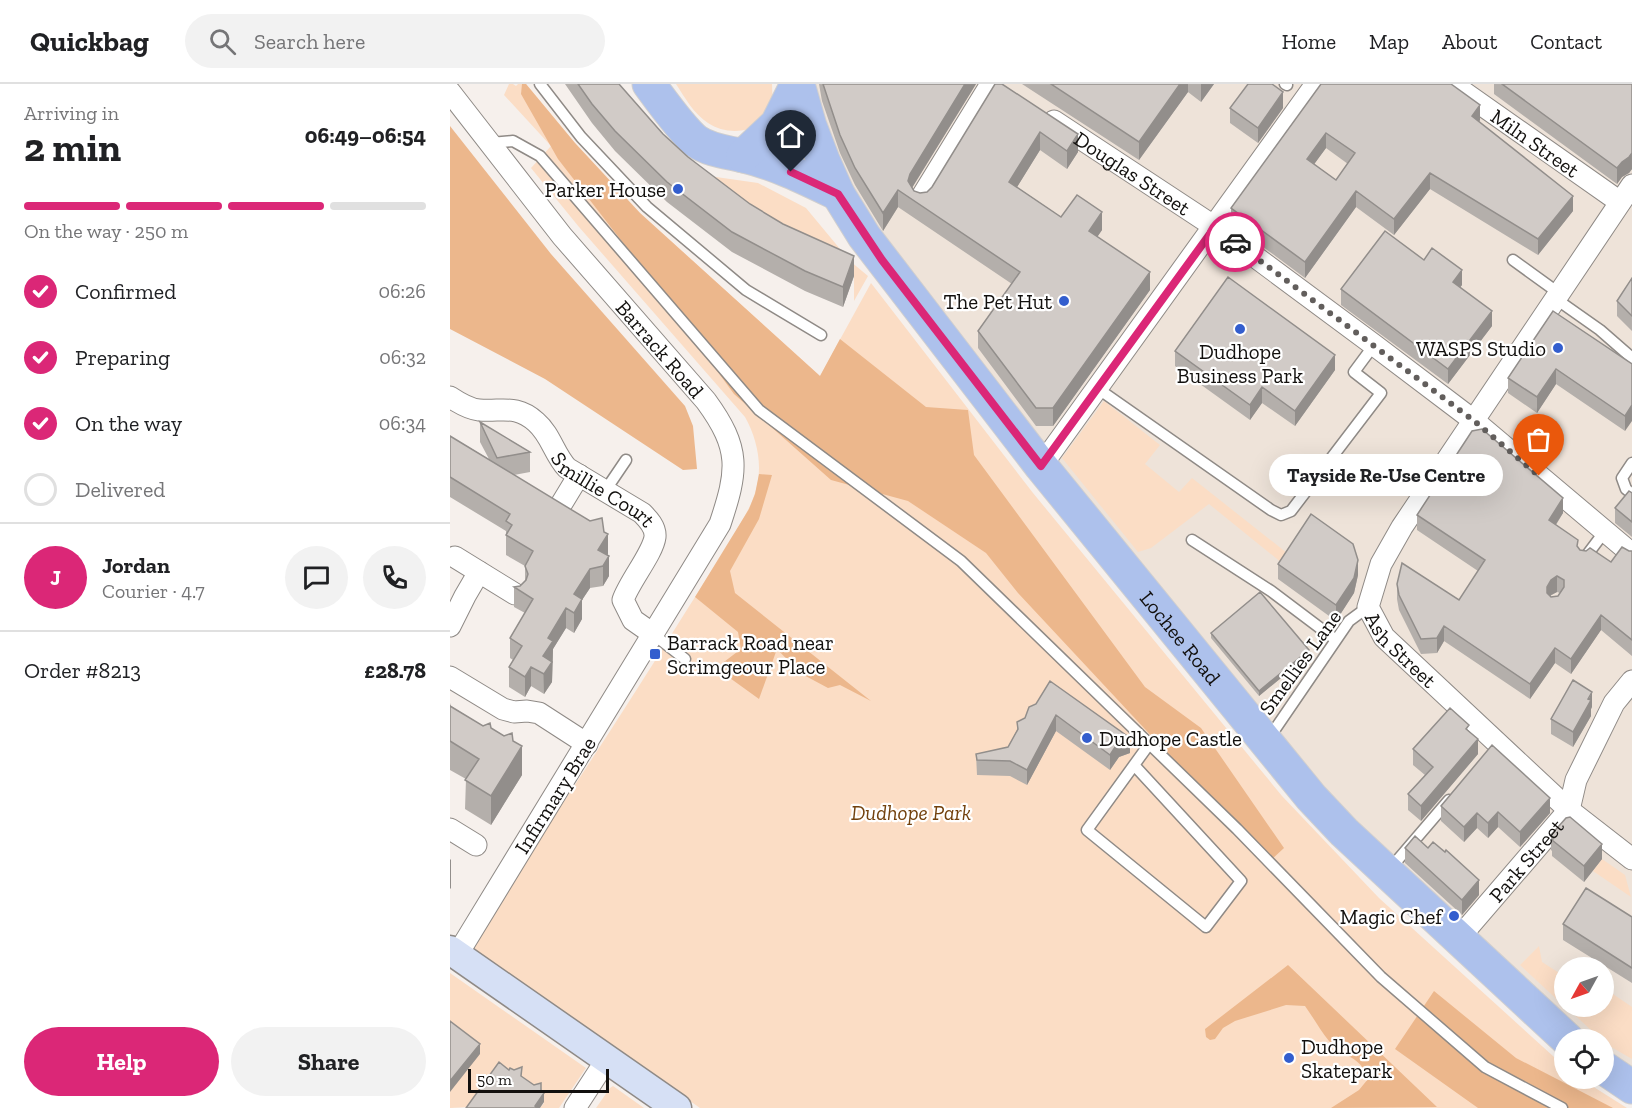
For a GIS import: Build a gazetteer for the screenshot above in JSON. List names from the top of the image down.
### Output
{
  "streets": {
    "main road": ["Lochee Road"],
    "street": [
      "Miln Street",
      "Douglas Street",
      "Barrack Road",
      "Smillie Court",
      "Ash Street",
      "Infirmary Brae",
      "Park Street"
    ],
    "lane": ["Smellies Lane"]
  },
  "crossings": [
    ["Miln Street", "Ash Street"],
    ["Douglas Street", "Ash Street"],
    ["Barrack Road", "Smillie Court"],
    ["Barrack Road", "Infirmary Brae"],
    ["Smillie Court", "Infirmary Brae"],
    ["Lochee Road", "Smellies Lane"],
    ["Lochee Road", "Park Street"],
    ["Ash Street", "Smellies Lane"],
    ["Ash Street", "Park Street"]
  ],
  "parks": ["Dudhope Park"],
  "places": {
    "other": [
      "Parker House",
      "The Pet Hut",
      "Dudhope Business Park",
      "WASPS Studio",
      "Tayside Re-Use Centre",
      "Dudhope Castle",
      "Magic Chef",
      "Dudhope Skatepark"
    ],
    "transit": ["Barrack Road near Scrimgeour Place"]
  },
  "scale_bar": "50 m",
  "north": "bottom left",
  "page": {
    "header": "Quickbag",
    "search": "Search here",
    "nav": [
      "Home",
      "Map",
      "About",
      "Contact"
    ],
    "heading": ["2 min", "Arriving in", "06:49–06:54"],
    "panel": [
      "Jordan",
      "Courier · 4.7",
      "Order #8213",
      "£28.78"
    ],
    "bar": "On the way · 250 m",
    "list": [
      ["Confirmed", "06:26"],
      ["Preparing", "06:32"],
      ["On the way", "06:34"],
      "Delivered"
    ],
    "bubble": "Tayside Re-Use Centre",
    "round": "J",
    "buttons": ["Help", "Share"],
    "scale": "50 m"
  }
}
